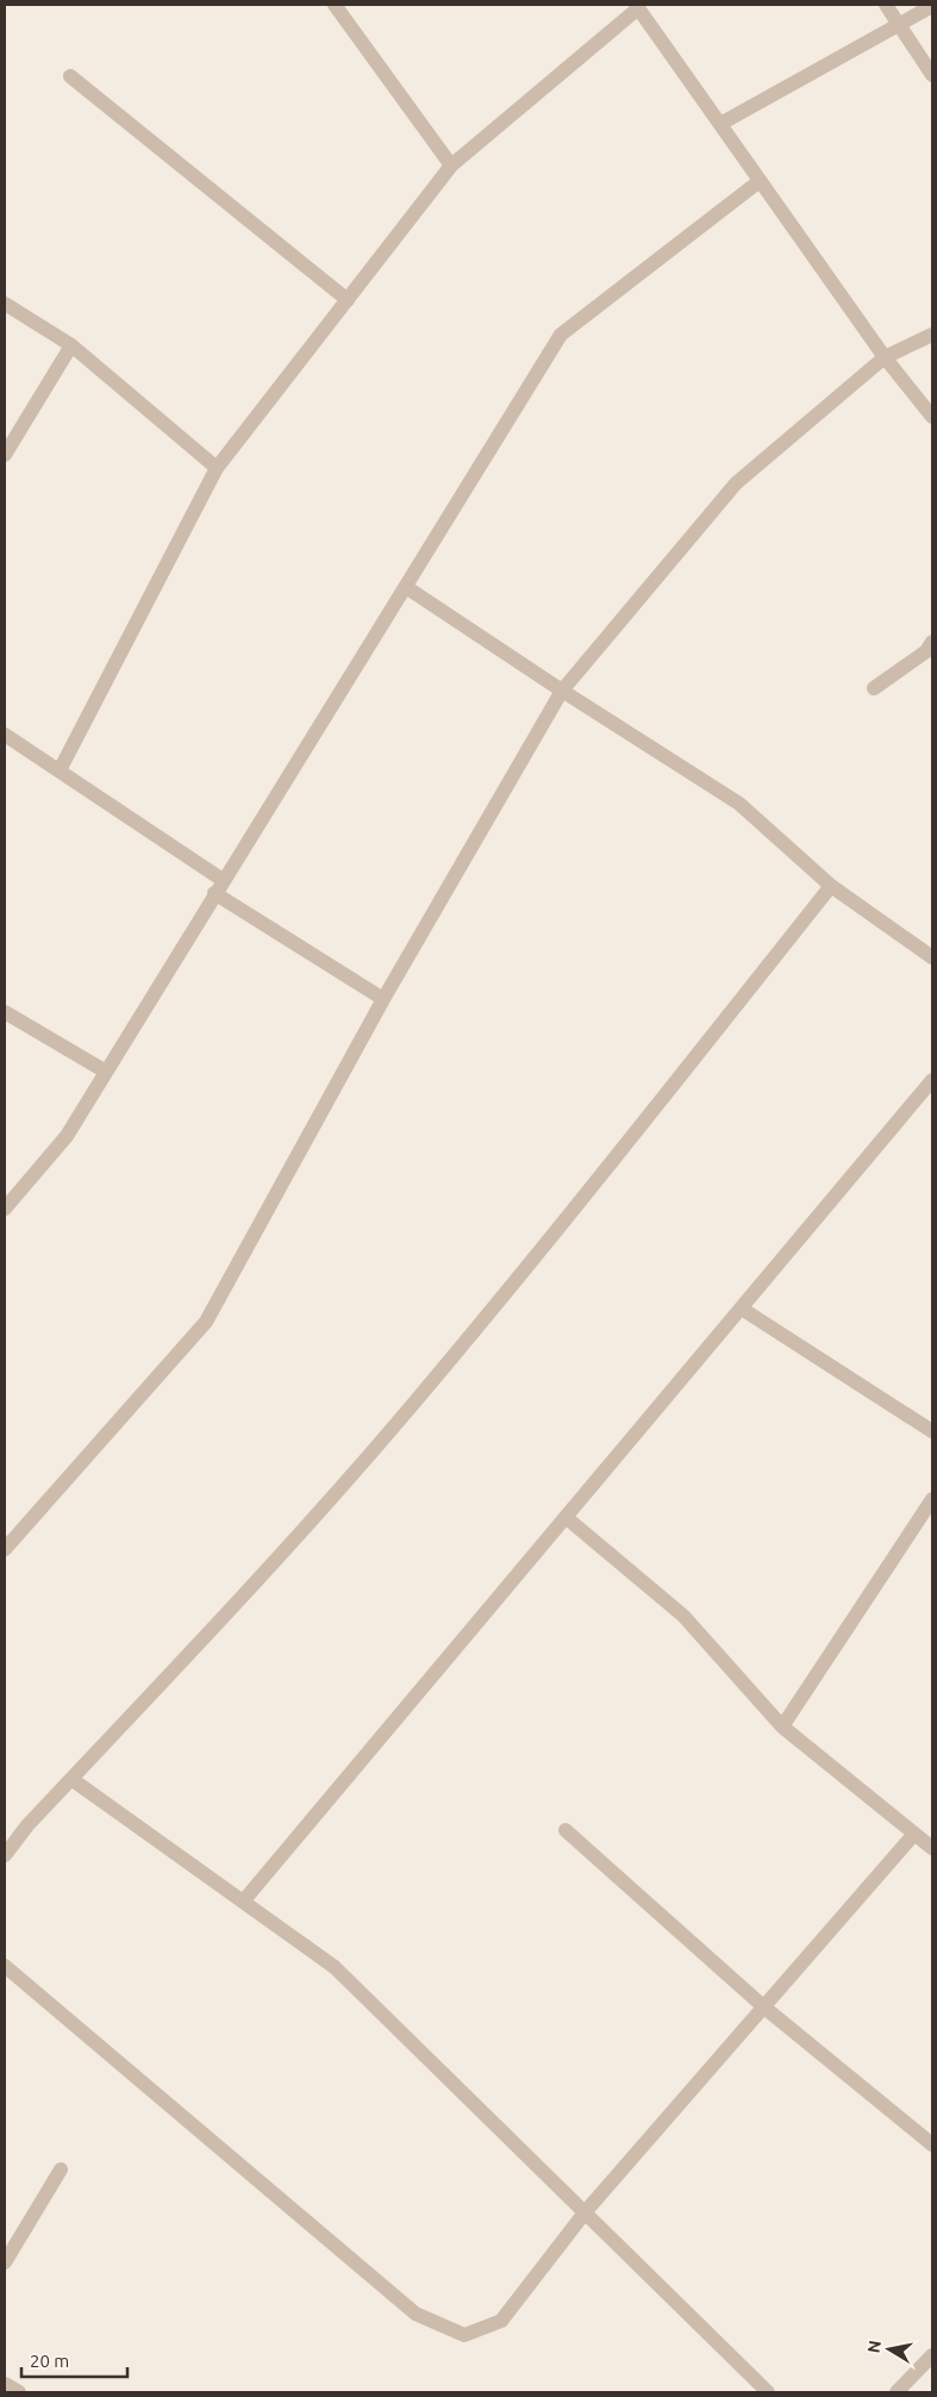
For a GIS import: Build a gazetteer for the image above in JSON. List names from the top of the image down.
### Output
{
  "scale_bar": "20 m",
  "north": "left"
}
